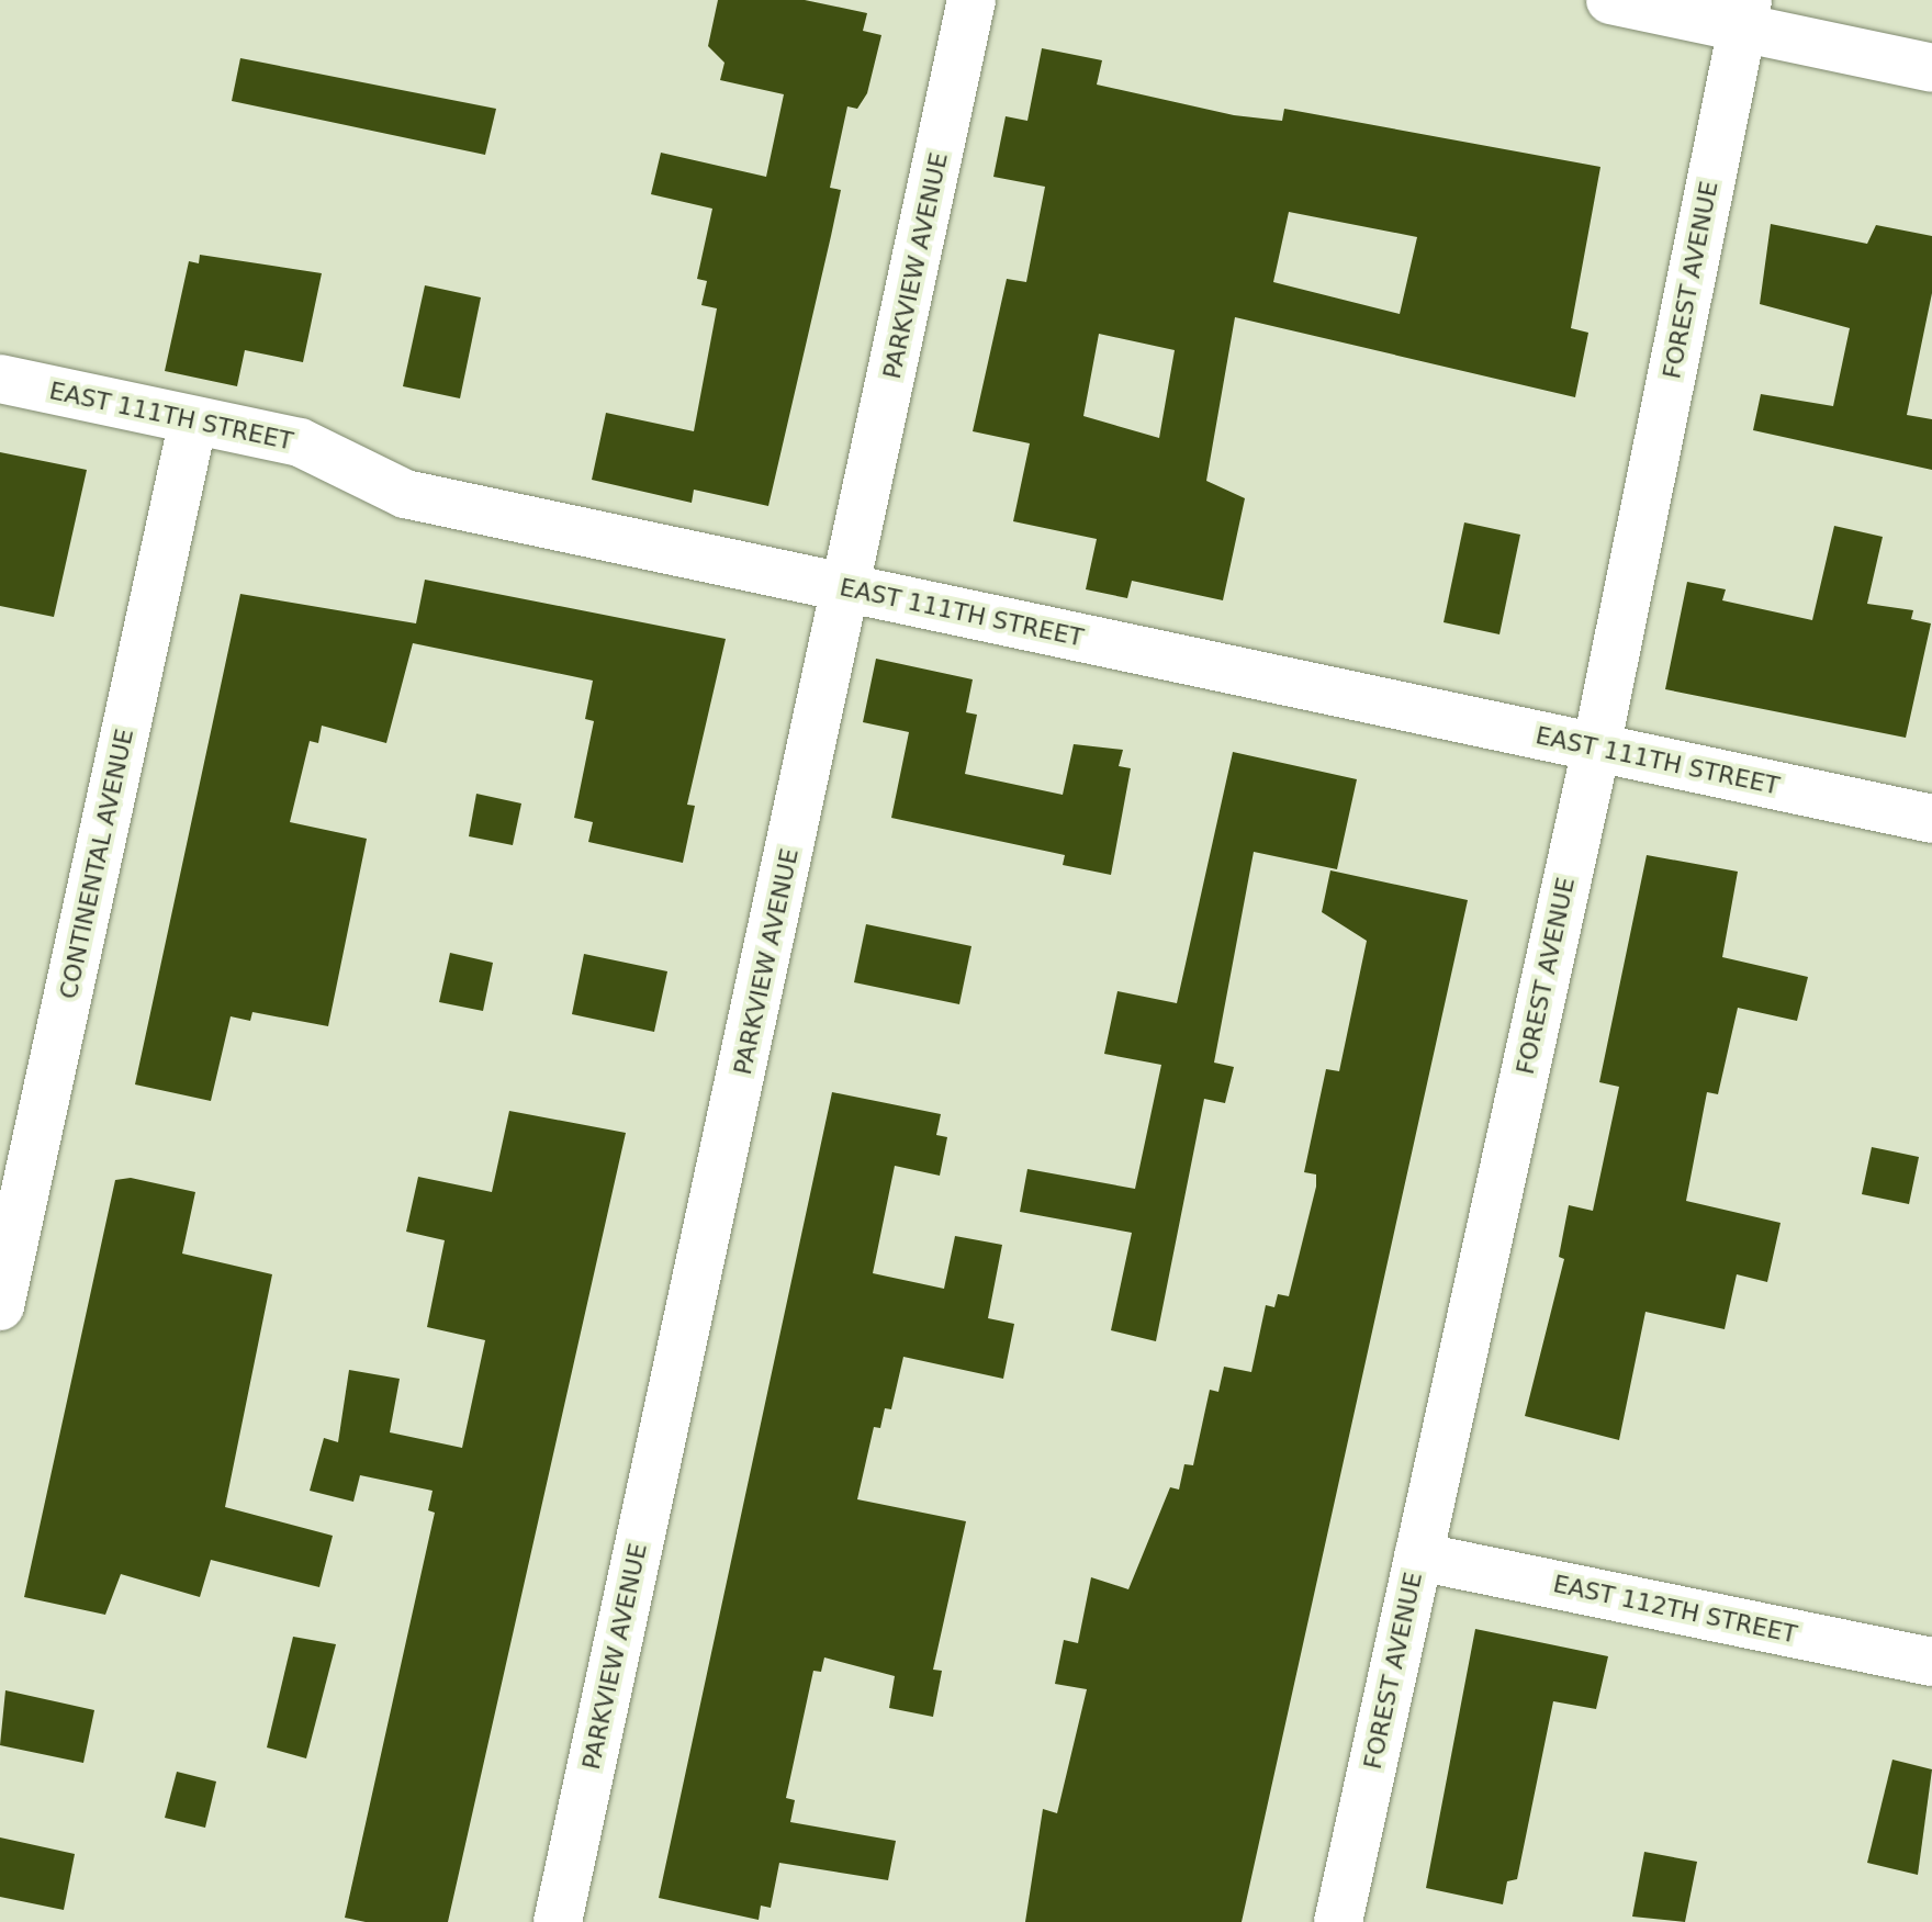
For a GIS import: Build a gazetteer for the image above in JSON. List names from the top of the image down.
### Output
{
  "streets": {
    "street": [
      "PARKVIEW AVENUE",
      "FOREST AVENUE",
      "EAST 111TH STREET",
      "CONTINENTAL AVENUE",
      "EAST 112TH STREET"
    ]
  },
  "crossings": [
    ["PARKVIEW AVENUE", "EAST 111TH STREET"],
    ["FOREST AVENUE", "EAST 111TH STREET"],
    ["FOREST AVENUE", "EAST 112TH STREET"],
    ["EAST 111TH STREET", "CONTINENTAL AVENUE"]
  ]
}
